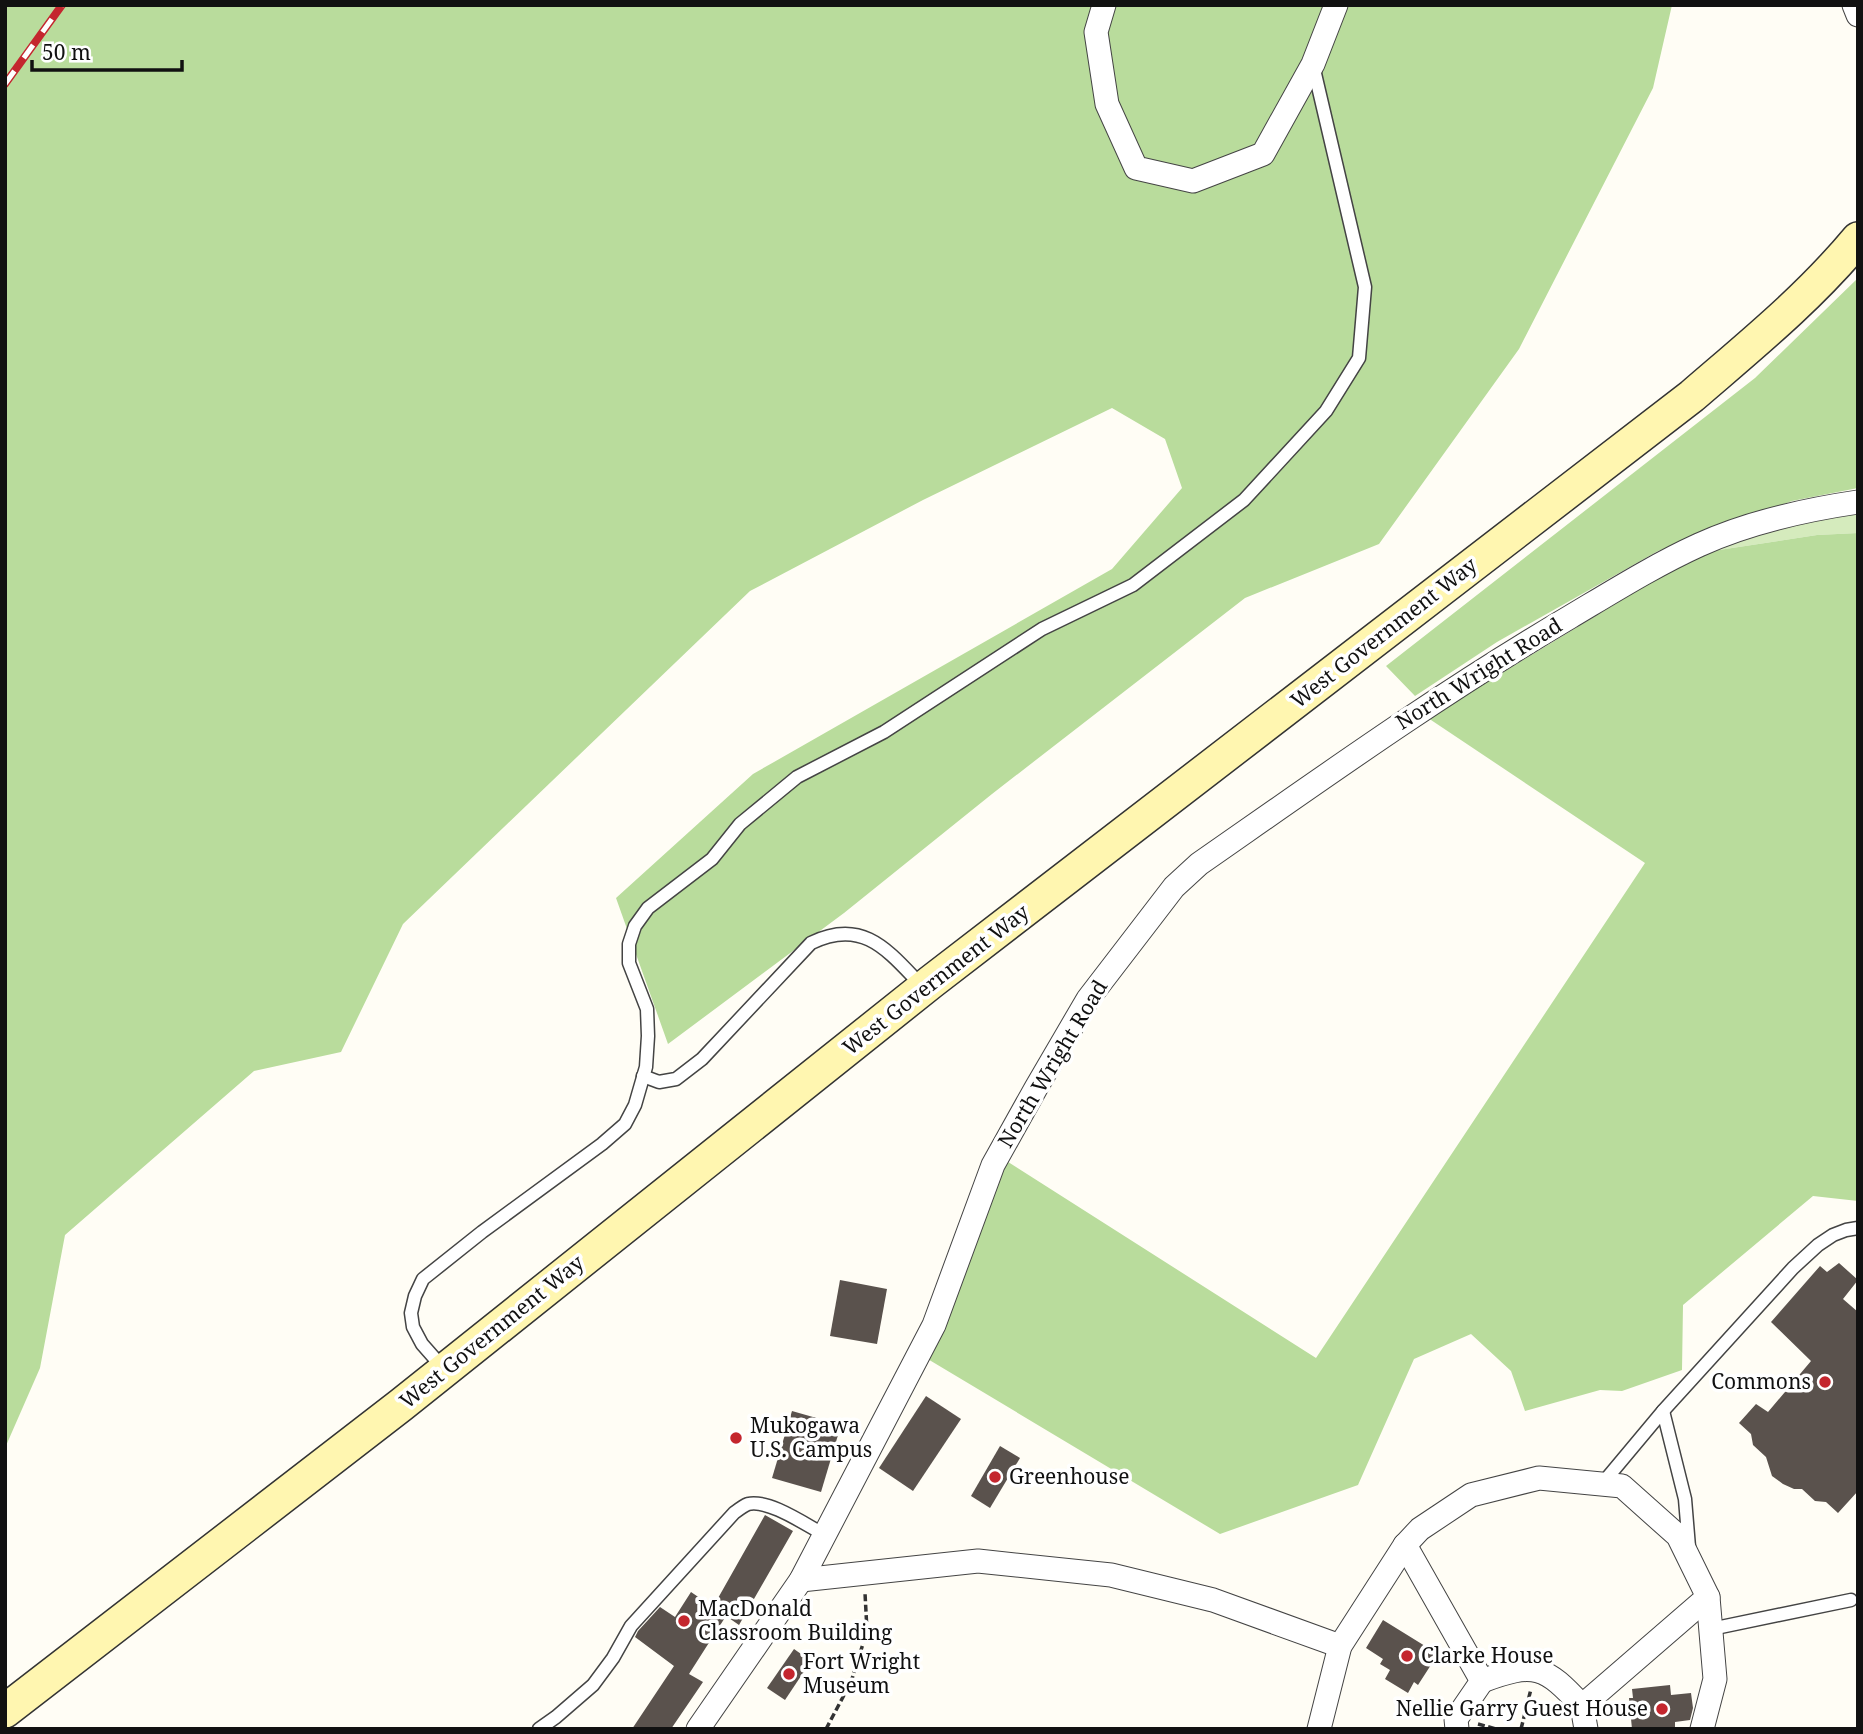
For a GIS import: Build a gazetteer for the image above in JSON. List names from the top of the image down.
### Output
{
  "streets": {
    "main road": ["West Government Way"],
    "street": ["North Wright Road"]
  },
  "places": [
    "Commons",
    "Mukogawa U.S. Campus",
    "Greenhouse",
    "MacDonald Classroom Building",
    "Clarke House",
    "Fort Wright Museum",
    "Nellie Garry Guest House"
  ],
  "scale_bar": "50 m"
}
